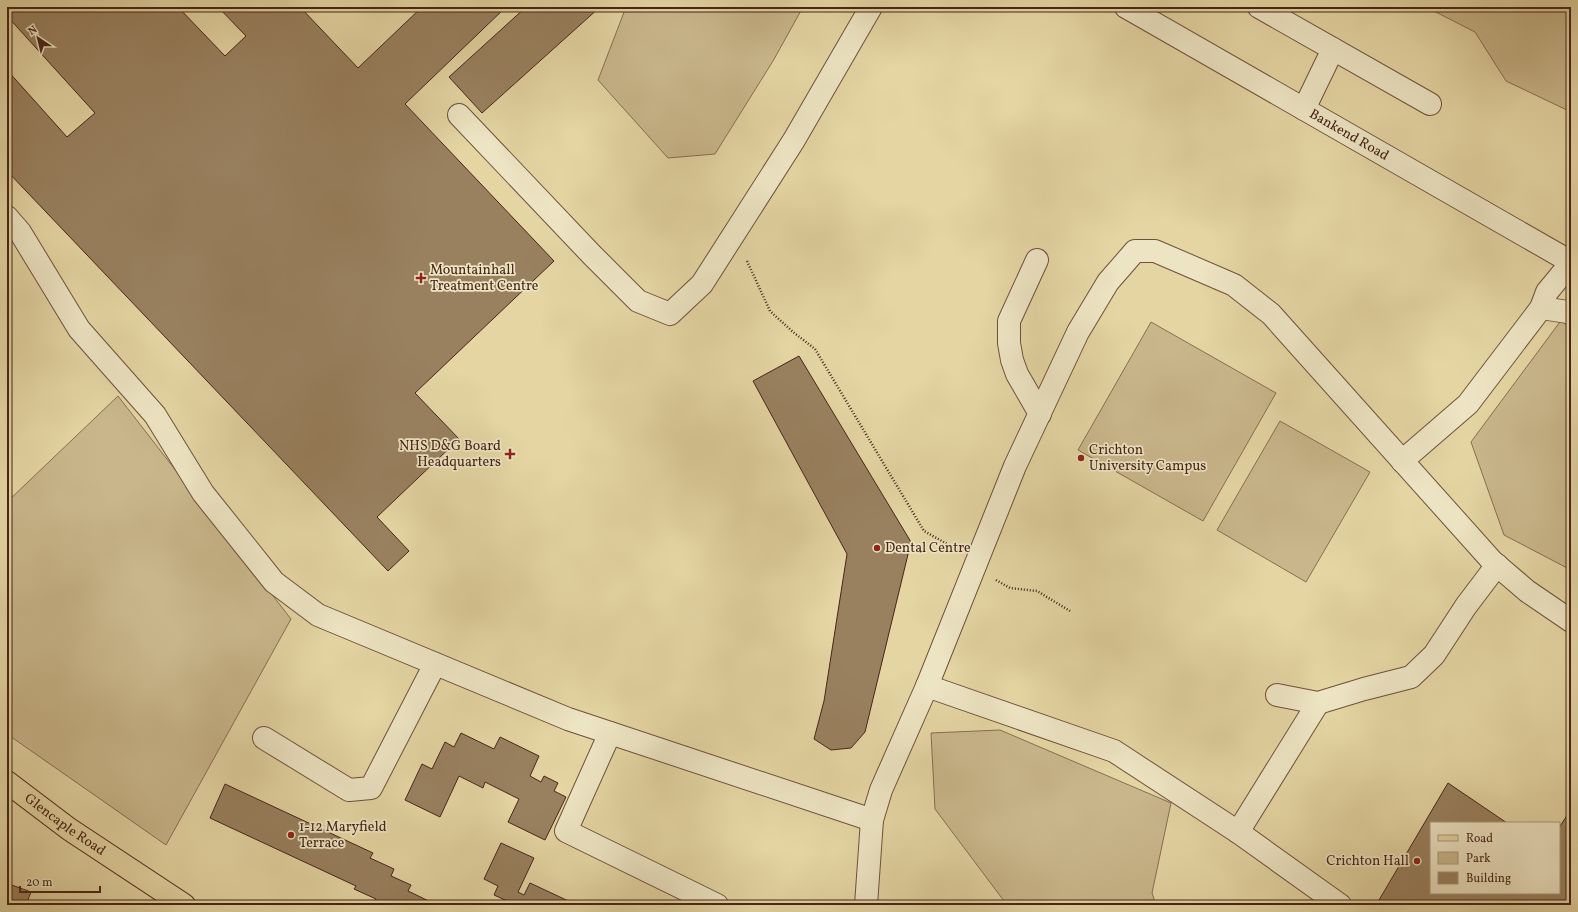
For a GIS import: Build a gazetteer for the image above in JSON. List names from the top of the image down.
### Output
{
  "streets": {
    "main road": ["Glencaple Road"],
    "street": ["Bankend Road"]
  },
  "places": {
    "health": ["Mountainhall Treatment Centre", "NHS D&G Board Headquarters"],
    "other": [
      "Crichton University Campus",
      "Dental Centre",
      "1-12 Maryfield Terrace",
      "Crichton Hall"
    ]
  },
  "legend": ["Road", "Park", "Building"],
  "scale_bar": "20 m",
  "north": "top left"
}
